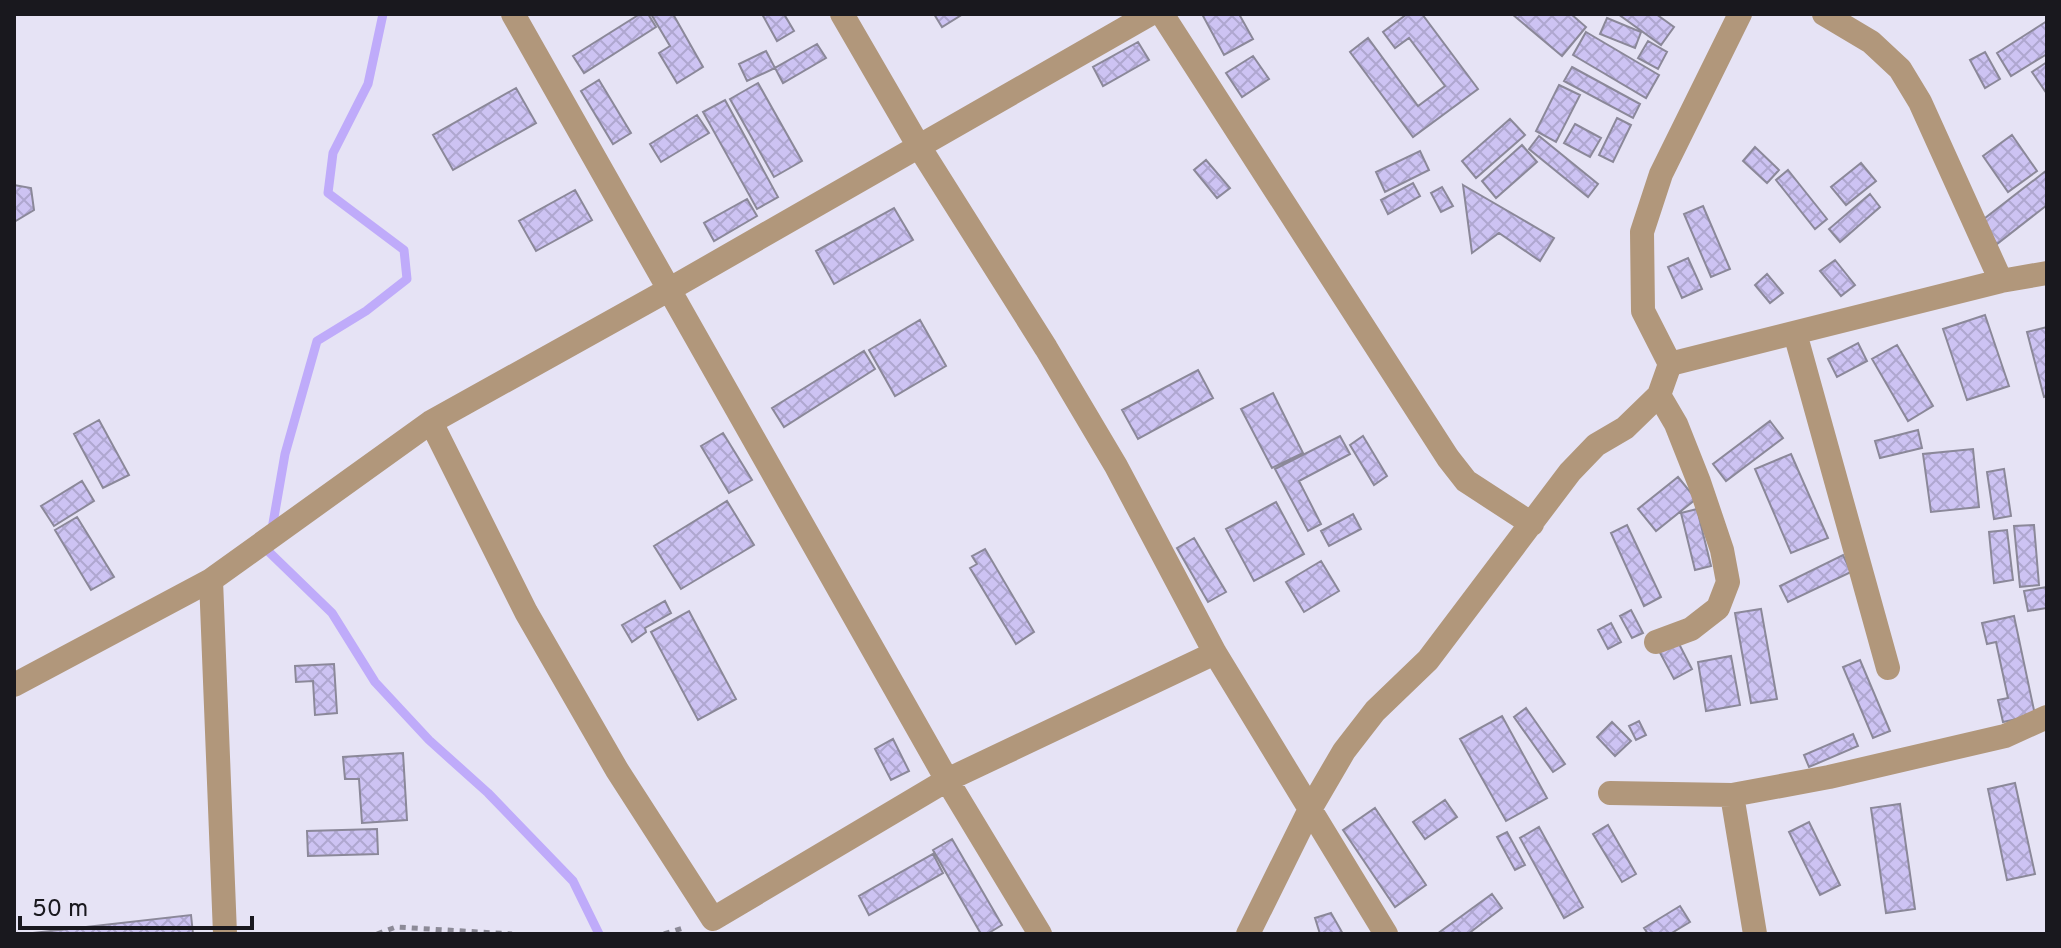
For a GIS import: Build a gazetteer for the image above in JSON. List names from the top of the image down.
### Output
{
  "scale_bar": "50 m"
}
